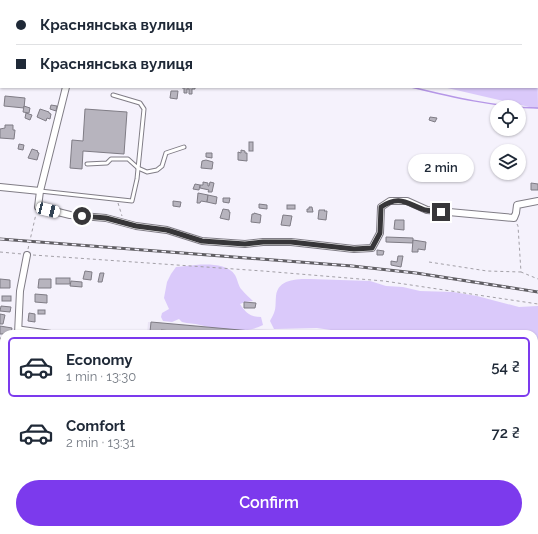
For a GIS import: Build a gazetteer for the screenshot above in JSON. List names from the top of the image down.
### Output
{
  "page": {
    "banner": ["Краснянська вулиця", "Краснянська вулиця"],
    "bubble": "2 min",
    "list": [
      {
        "name": "Economy",
        "note": "1 min · 13:30",
        "value": "54 ₴"
      },
      {
        "name": "Comfort",
        "note": "2 min · 13:31",
        "value": "72 ₴"
      }
    ],
    "buttons": "Confirm"
  }
}
